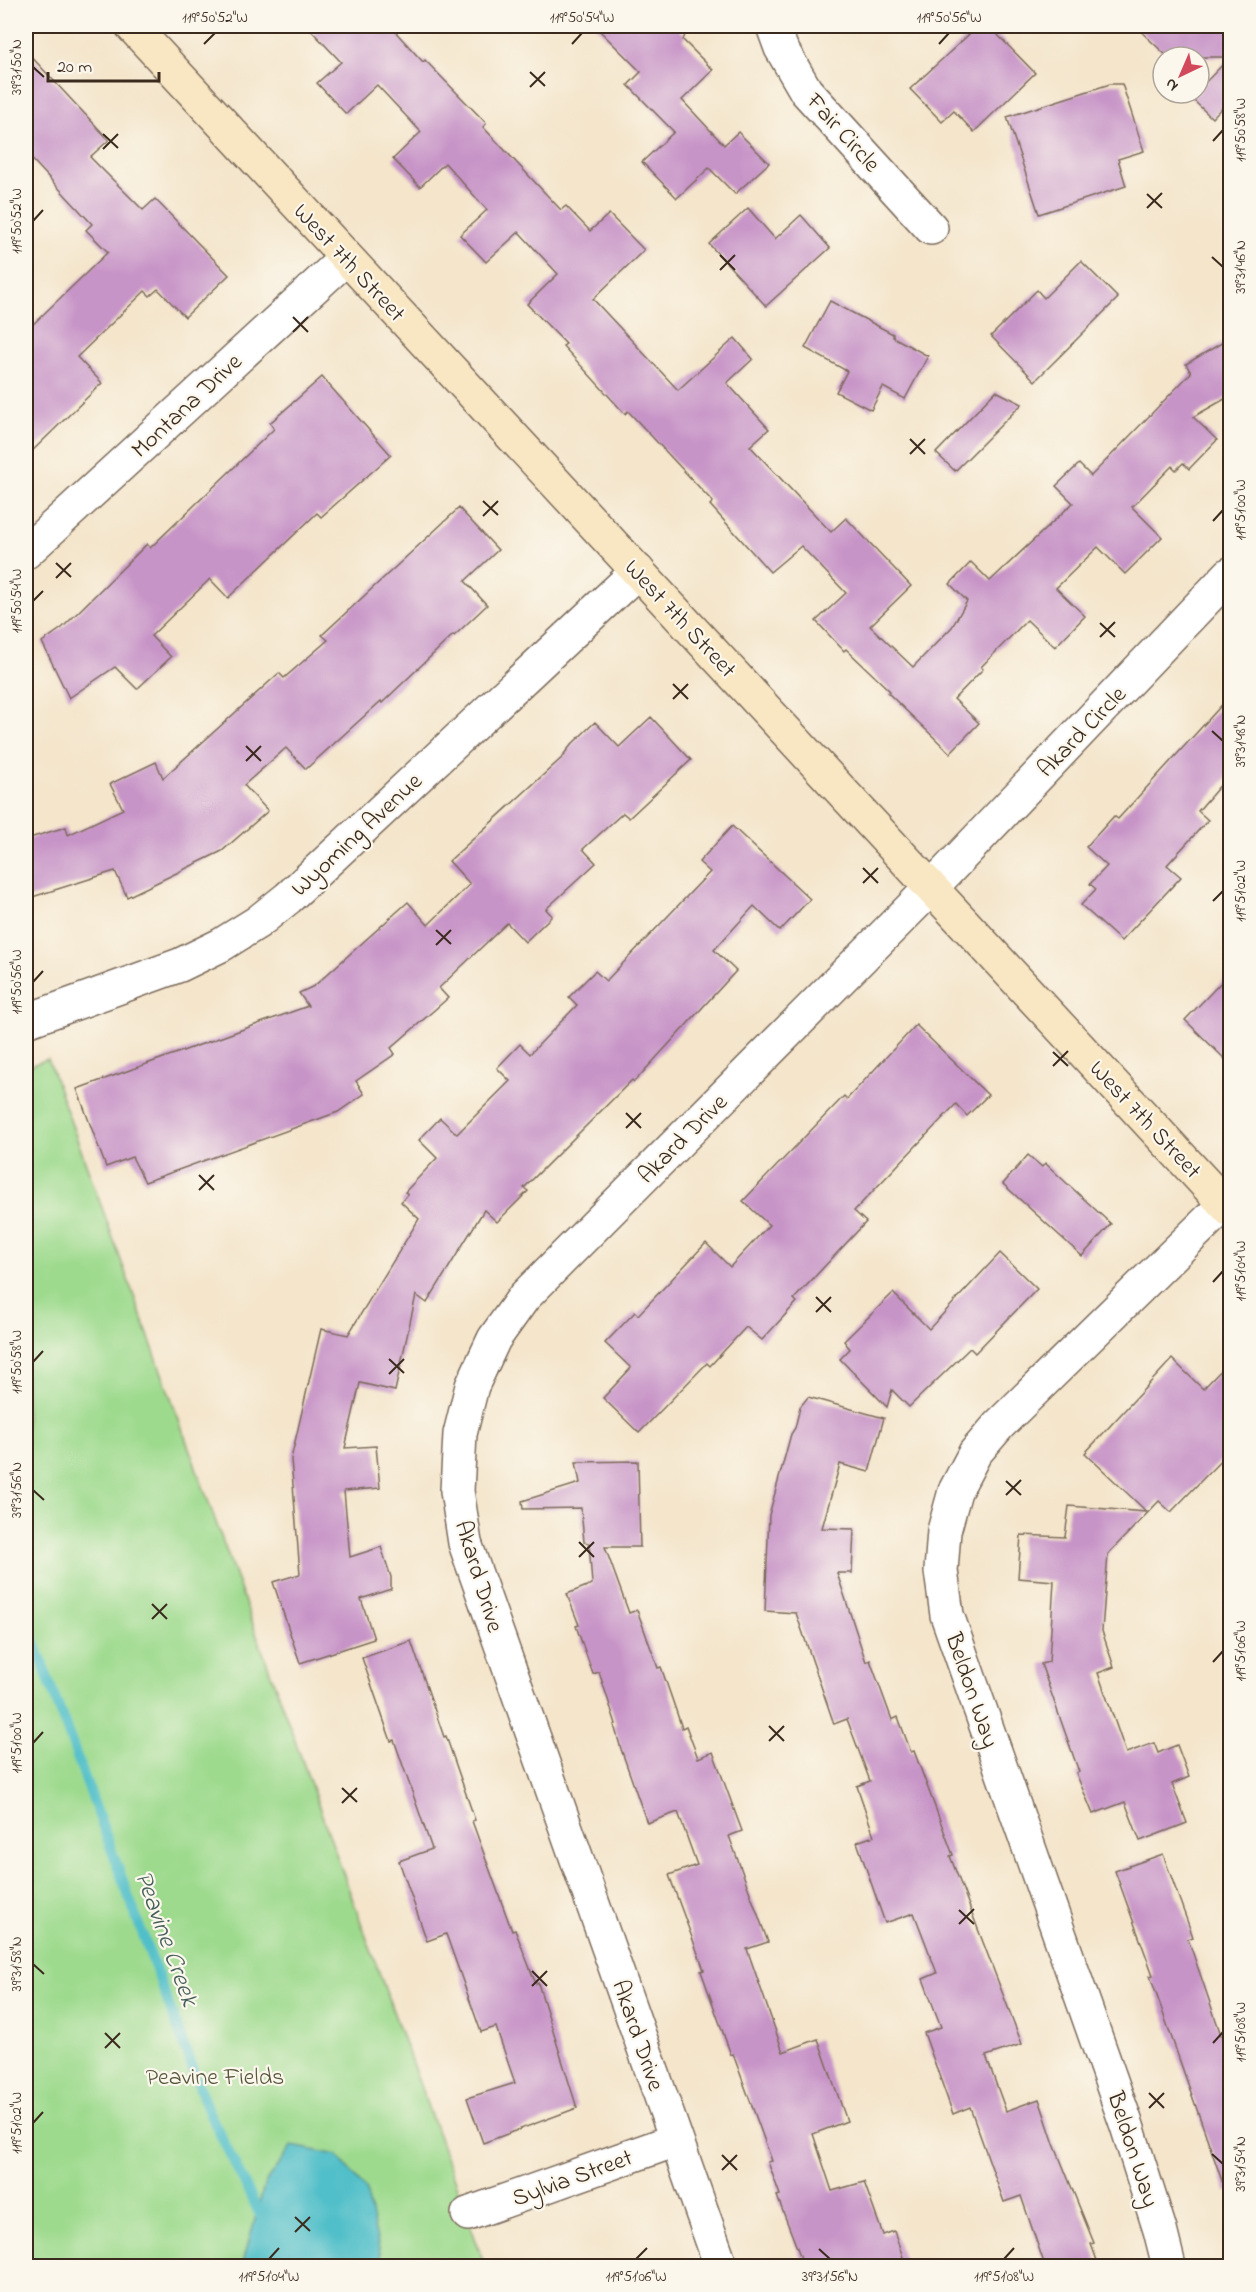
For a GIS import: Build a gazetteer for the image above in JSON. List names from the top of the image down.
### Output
{
  "streets": {
    "main road": ["West 7th Street"],
    "street": [
      "Fair Circle",
      "Montana Drive",
      "Akard Circle",
      "Wyoming Avenue",
      "Akard Drive",
      "Beldon Way",
      "Sylvia Street"
    ]
  },
  "crossings": [
    ["West 7th Street", "Montana Drive"],
    ["West 7th Street", "Akard Circle"],
    ["West 7th Street", "Wyoming Avenue"],
    ["West 7th Street", "Akard Drive"],
    ["West 7th Street", "Beldon Way"],
    ["Akard Circle", "Akard Drive"],
    ["Akard Drive", "Sylvia Street"]
  ],
  "water": ["Peavine Creek"],
  "parks": ["Peavine Fields"],
  "scale_bar": "20 m",
  "north": "bottom left",
  "coordinates": [
    "119°50'52\"W",
    "119°50'54\"W",
    "119°50'56\"W",
    "39°31'50\"N",
    "119°50'58\"W",
    "39°31'46\"N",
    "119°51'00\"W",
    "39°31'48\"N",
    "119°51'02\"W",
    "119°51'04\"W",
    "39°31'56\"N",
    "119°51'06\"W",
    "39°31'58\"N",
    "119°51'08\"W",
    "39°31'54\"N"
  ]
}
